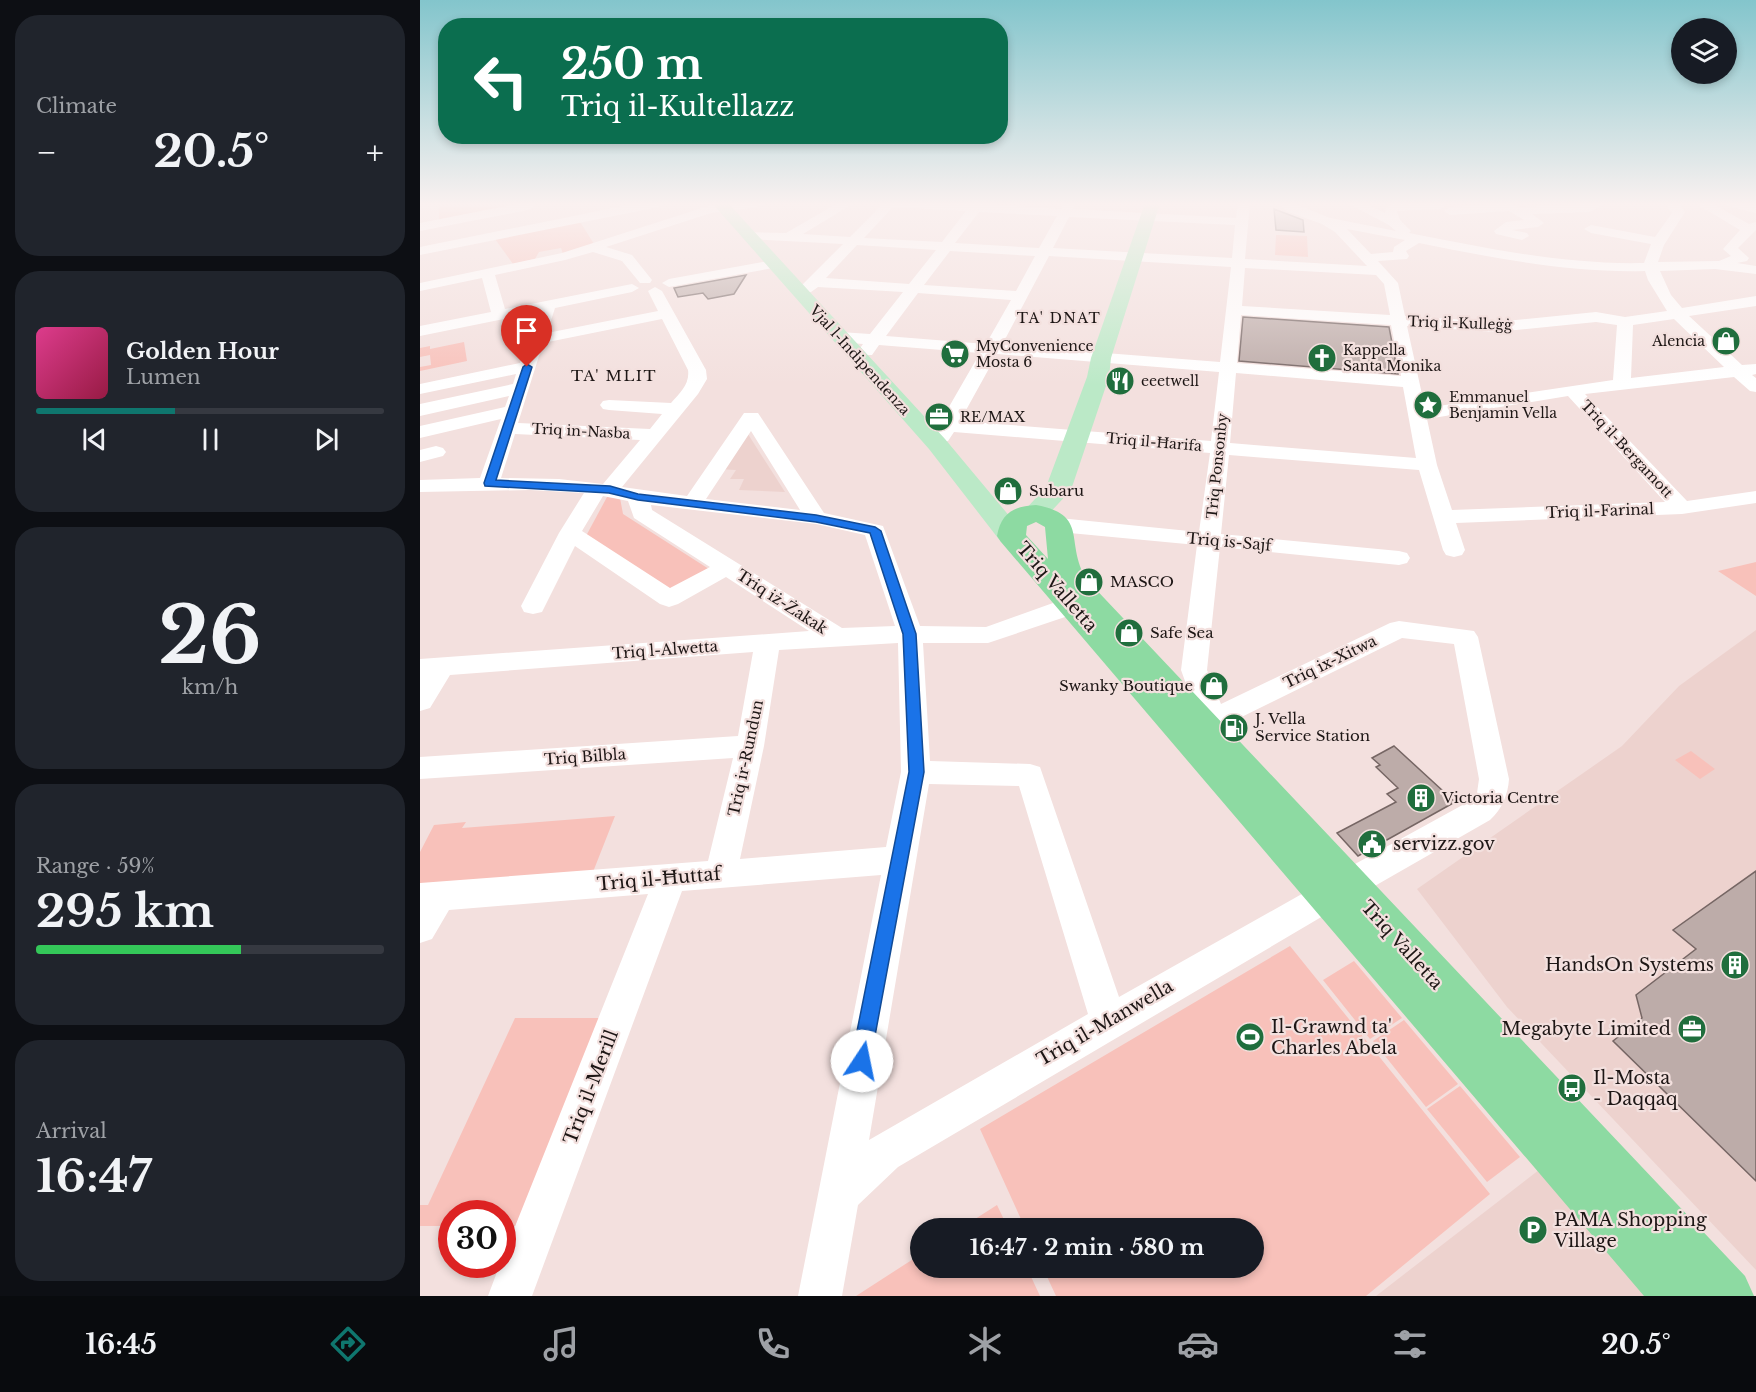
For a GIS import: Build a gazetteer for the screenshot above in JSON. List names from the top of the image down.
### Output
{
  "streets": {
    "highway": ["Triq Valletta"],
    "main road": ["Vjal l-Indipendenza"],
    "street": [
      "Triq il-Kulleġġ",
      "Triq in-Nasba",
      "Triq il-Ħarifa",
      "Triq il-Bergamott",
      "Triq Ponsonby",
      "Triq il-Farinal",
      "Triq is-Sajf",
      "Triq iż-Żakak",
      "Triq l-Alwetta",
      "Triq ix-Xitwa",
      "Triq Bilbla",
      "Triq ir-Rundun",
      "Triq il-Ħuttaf",
      "Triq il-Manwella",
      "Triq il-Merill"
    ]
  },
  "crossings": [
    ["Triq il-Kulleġġ", "Triq Ponsonby"],
    ["Vjal l-Indipendenza", "Triq il-Ħarifa"],
    ["Vjal l-Indipendenza", "Triq is-Sajf"],
    ["Vjal l-Indipendenza", "Triq Valletta"],
    ["Triq il-Ħarifa", "Triq Ponsonby"],
    ["Triq il-Bergamott", "Triq il-Farinal"],
    ["Triq Ponsonby", "Triq is-Sajf"],
    ["Triq Ponsonby", "Triq Valletta"],
    ["Triq is-Sajf", "Triq Valletta"],
    ["Triq Valletta", "Triq ix-Xitwa"],
    ["Triq Valletta", "Triq il-Manwella"],
    ["Triq iż-Żakak", "Triq l-Alwetta"],
    ["Triq l-Alwetta", "Triq ir-Rundun"],
    ["Triq ix-Xitwa", "Triq il-Manwella"],
    ["Triq Bilbla", "Triq ir-Rundun"],
    ["Triq ir-Rundun", "Triq il-Ħuttaf"],
    ["Triq il-Ħuttaf", "Triq il-Merill"]
  ],
  "districts": ["TA' DNAT", "TA' MLIT"],
  "places": {
    "shop": [
      "Alencia",
      "Subaru",
      "MASCO",
      "Safe Sea",
      "Swanky Boutique"
    ],
    "supermarket": ["MyConvenience Mosta 6"],
    "church": ["Kappella Santa Monika"],
    "restaurant": ["eeetwell"],
    "place": ["Emmanuel Benjamin Vella"],
    "office": ["RE/MAX", "Megabyte Limited"],
    "fuel station": ["J. Vella Service Station"],
    "building": ["Victoria Centre", "HandsOn Systems"],
    "public building": ["servizz.gov"],
    "sports": ["Il-Grawnd ta' Charles Abela"],
    "bus stop": ["Il-Mosta - Daqqaq"],
    "parking": ["PAMA Shopping Village"]
  },
  "page": {
    "tile": [
      "Climate",
      ["26", "km/h"],
      ["Range · 59%", "295 km"],
      ["Arrival", "16:47"]
    ],
    "turn": ["250 m", "Triq il-Kultellazz"],
    "heat": ["−", "20.5°", "+"],
    "song": ["Golden Hour", "Lumen"],
    "limit": "30",
    "trip": "16:47 · 2 min · 580 m",
    "tabs": ["16:45", "20.5°"]
  }
}
